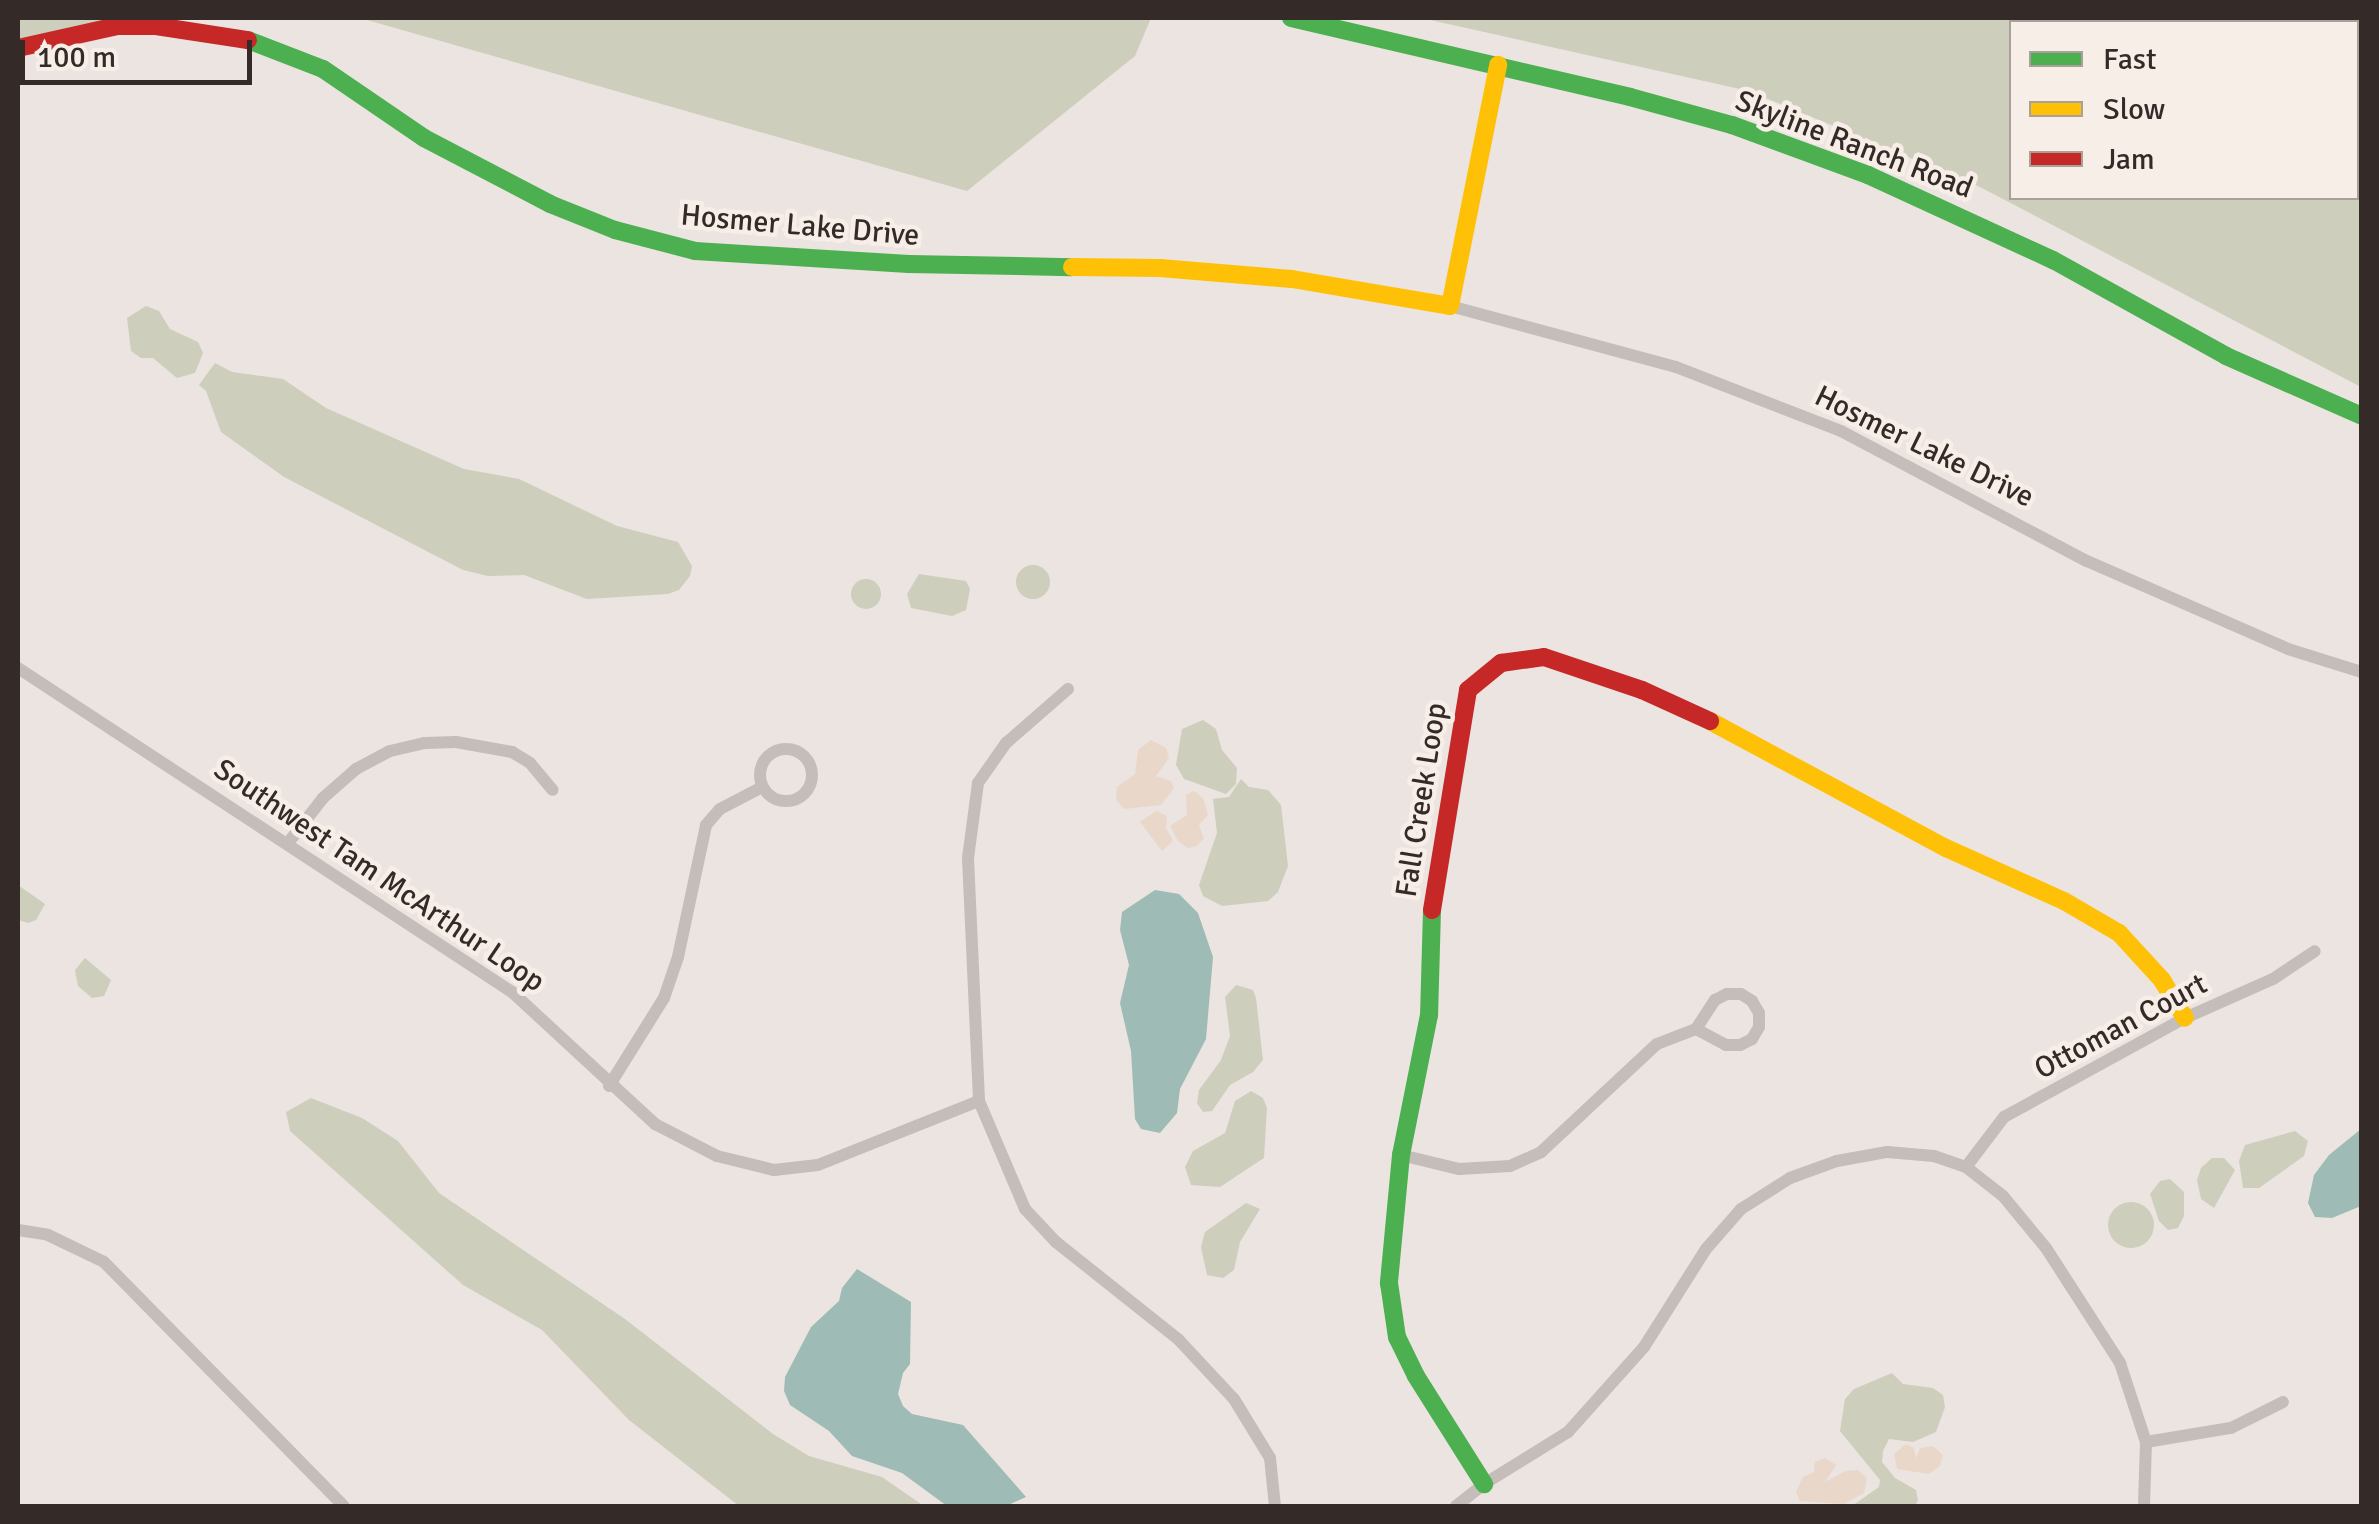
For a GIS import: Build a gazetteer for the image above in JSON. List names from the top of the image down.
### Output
{
  "streets": {
    "street": [
      "Skyline Ranch Road",
      "Hosmer Lake Drive",
      "Fall Creek Loop",
      "Southwest Tam McArthur Loop",
      "Ottoman Court"
    ]
  },
  "crossings": [
    ["Fall Creek Loop", "Ottoman Court"]
  ],
  "legend": ["Fast", "Slow", "Jam"],
  "scale_bar": "100 m"
}
